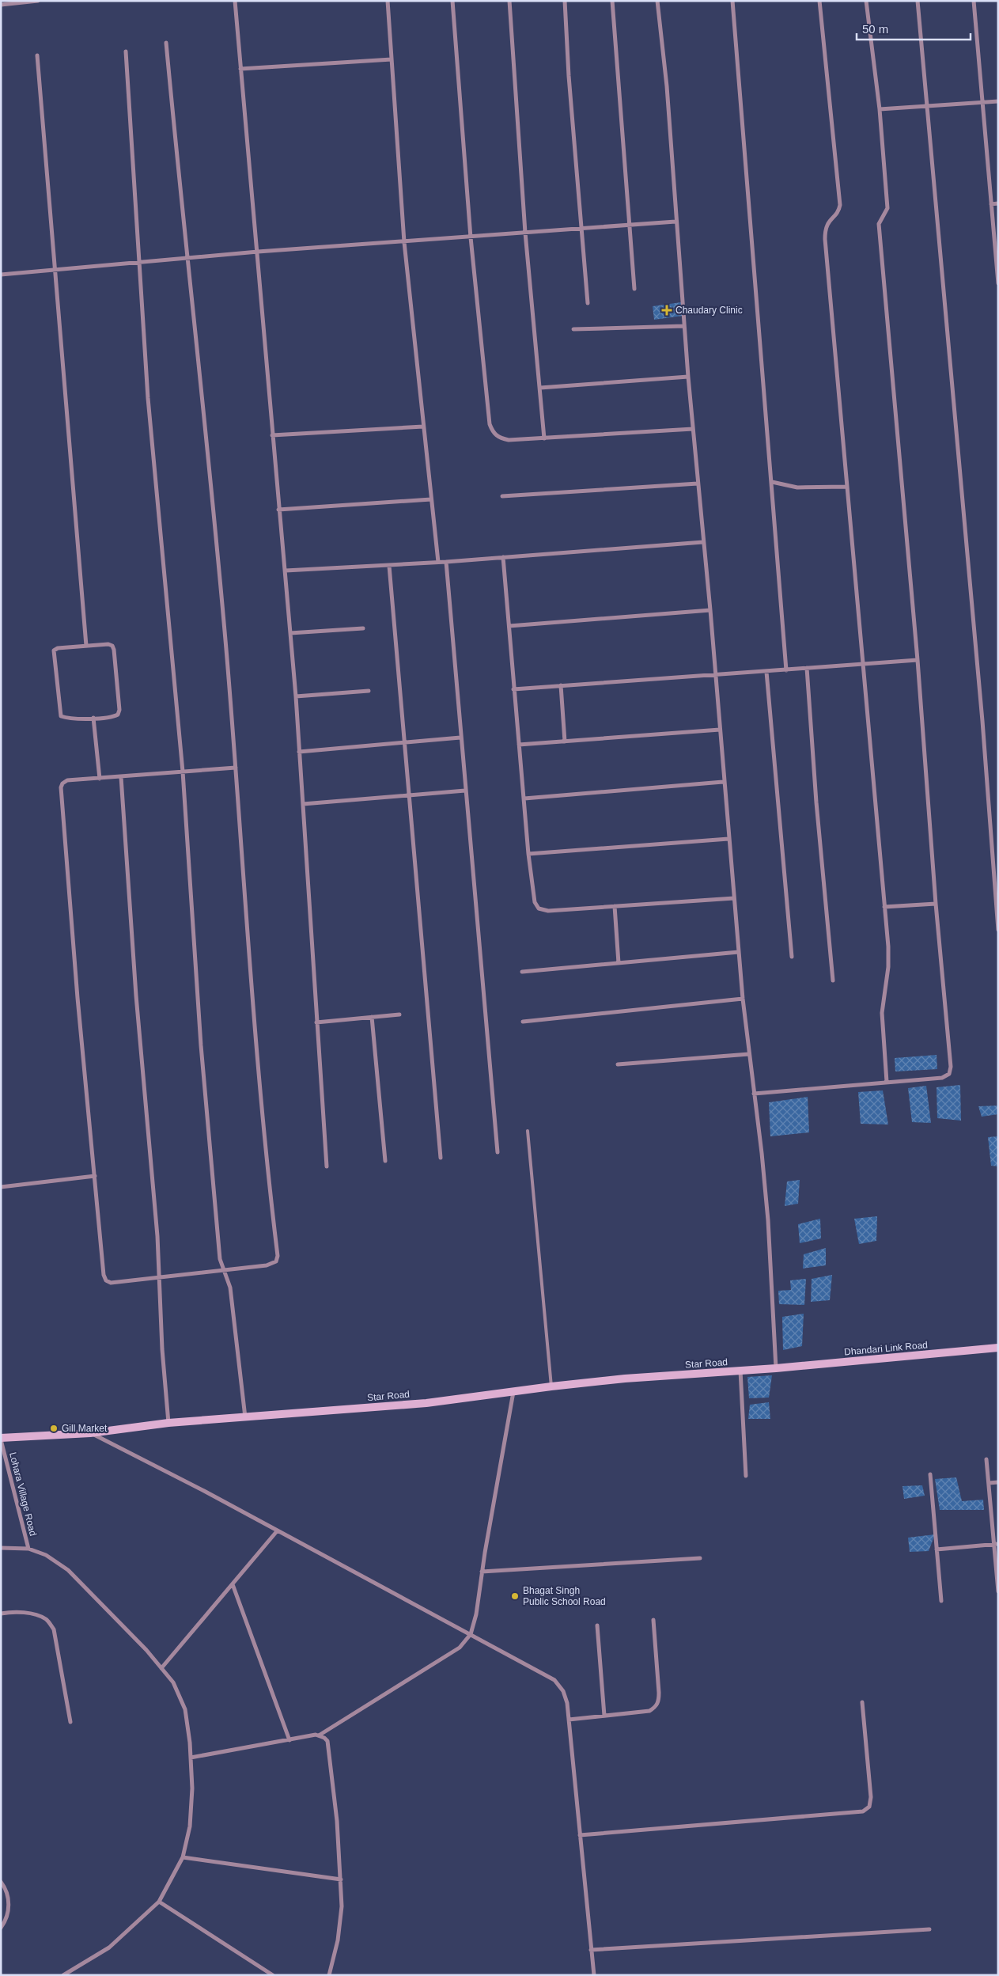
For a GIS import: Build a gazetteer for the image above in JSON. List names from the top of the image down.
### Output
{
  "streets": {
    "street": ["Dhandari Link Road", "Star Road", "Lohara Village Road"]
  },
  "crossings": [
    ["Dhandari Link Road", "Star Road"],
    ["Star Road", "Lohara Village Road"]
  ],
  "places": {
    "health": ["Chaudary Clinic"],
    "other": ["Gill Market", "Bhagat Singh Public School Road"]
  },
  "scale_bar": "50 m"
}
